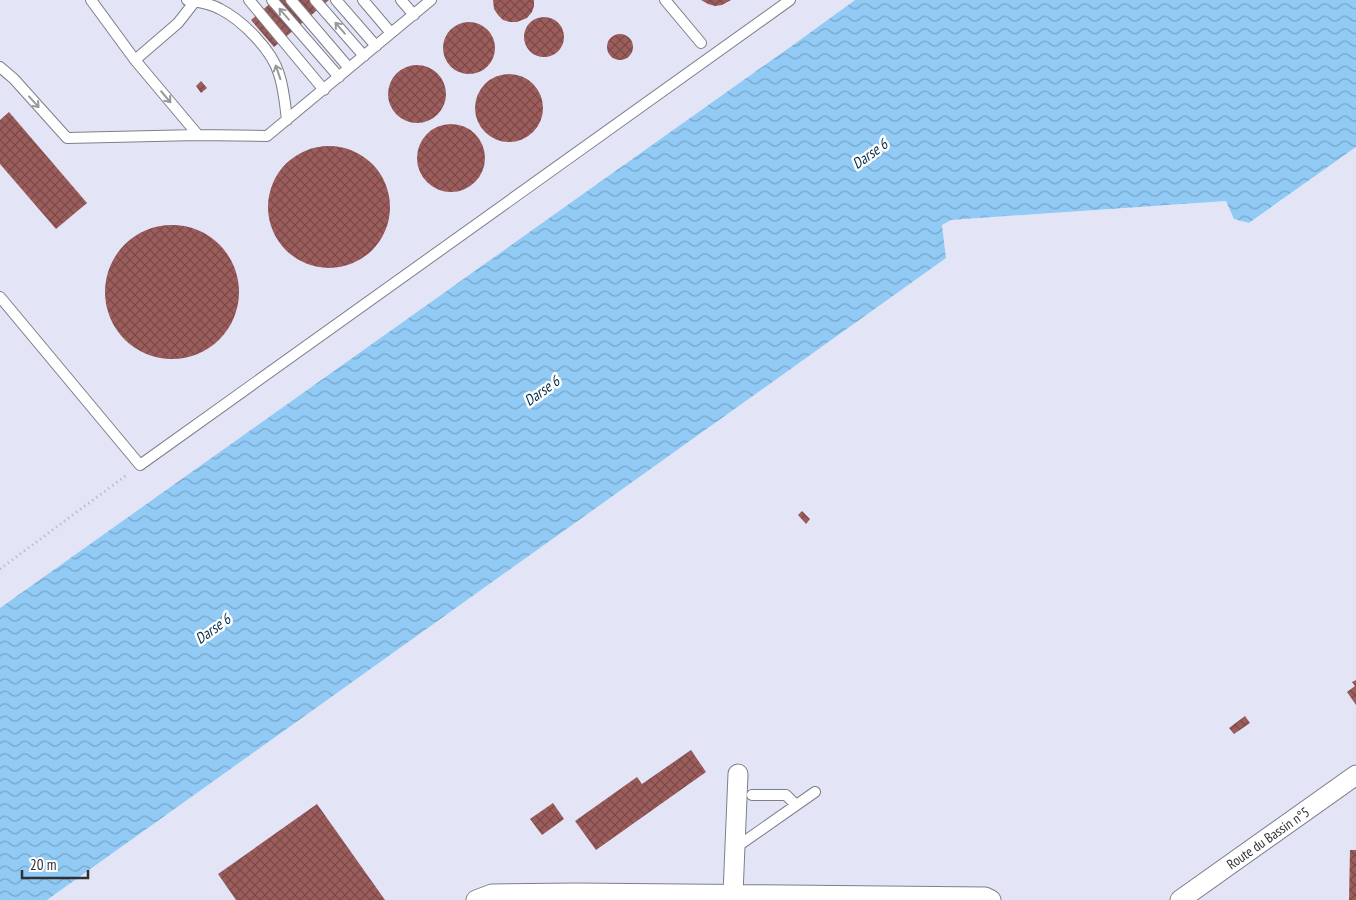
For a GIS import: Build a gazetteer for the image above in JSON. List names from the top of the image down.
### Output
{
  "streets": {
    "street": ["Route du Bassin n°5"]
  },
  "water": ["Darse 6"],
  "scale_bar": "20 m"
}
